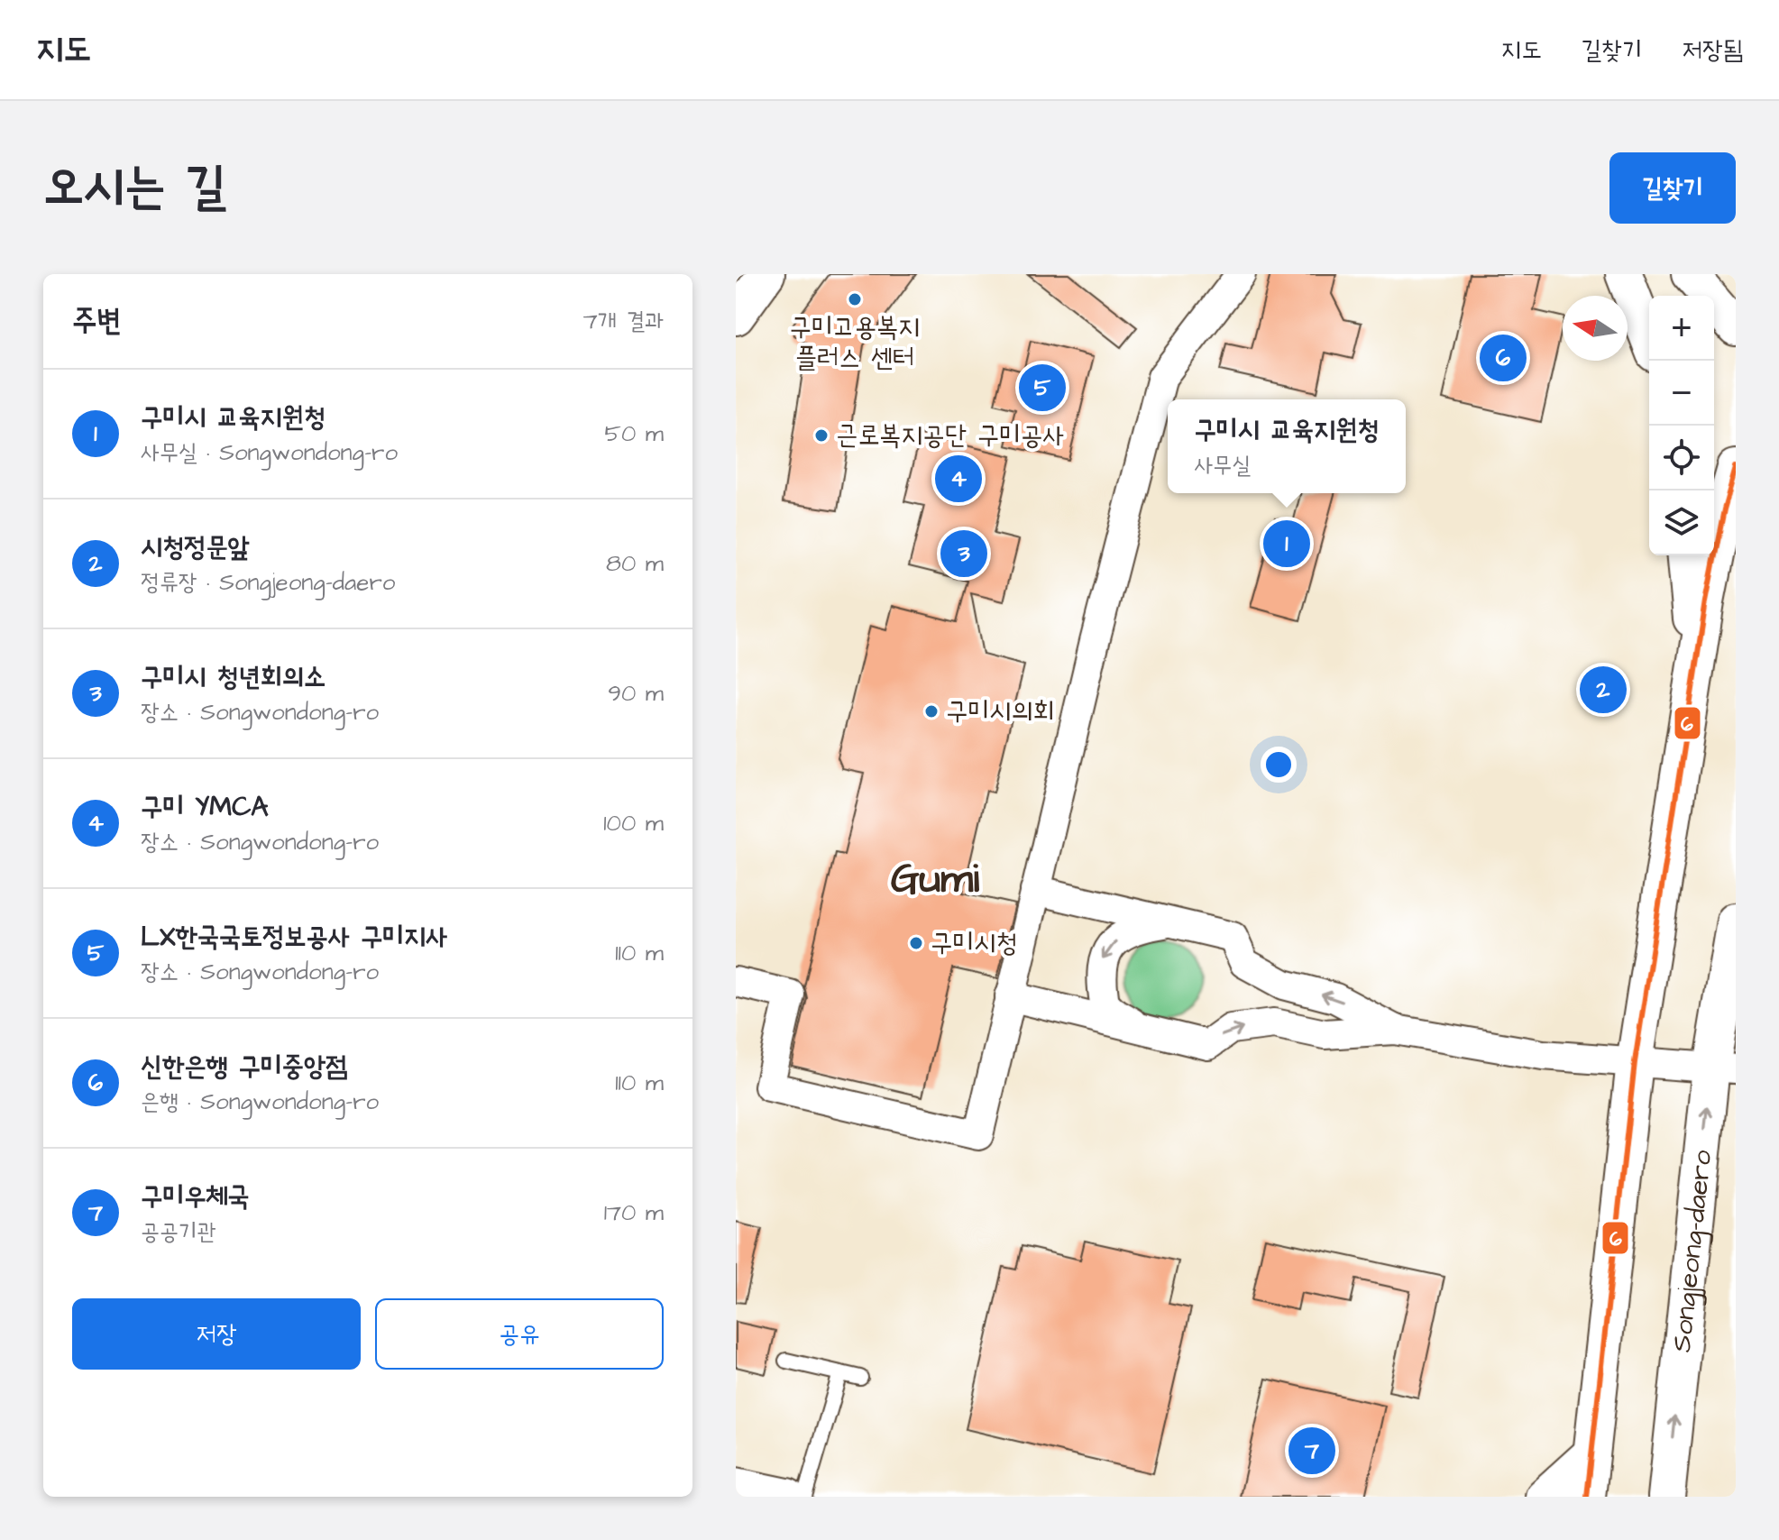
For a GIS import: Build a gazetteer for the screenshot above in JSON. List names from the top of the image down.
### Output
{
  "streets": {
    "street": ["Songjeong-daero"]
  },
  "districts": ["Gumi"],
  "places": [
    "구미고용복지 플러스 센터",
    "근로복지공단 구미공사",
    "구미시의회",
    "구미시청"
  ],
  "lines": ["transit line 6"],
  "north": "left",
  "page": {
    "header": "지도",
    "nav": ["지도", "길찾기", "저장됨"],
    "title": "오시는 길",
    "buttons": [
      "길찾기",
      ["저장", "공유"]
    ],
    "heading": ["주변", "7개 결과"],
    "map_buttons": ["+", "−"],
    "pins": [
      "6",
      "5",
      "4",
      "1",
      "3",
      "2",
      "7"
    ],
    "list": [
      {
        "mark": "1",
        "name": "구미시 교육지원청",
        "note": "사무실 · Songwondong-ro",
        "value": "50 m"
      },
      {
        "mark": "2",
        "name": "시청정문앞",
        "note": "정류장 · Songjeong-daero",
        "value": "80 m"
      },
      {
        "mark": "3",
        "name": "구미시 청년회의소",
        "note": "장소 · Songwondong-ro",
        "value": "90 m"
      },
      {
        "mark": "4",
        "name": "구미 YMCA",
        "note": "장소 · Songwondong-ro",
        "value": "100 m"
      },
      {
        "mark": "5",
        "name": "LX한국국토정보공사 구미지사",
        "note": "장소 · Songwondong-ro",
        "value": "110 m"
      },
      {
        "mark": "6",
        "name": "신한은행 구미중앙점",
        "note": "은행 · Songwondong-ro",
        "value": "110 m"
      },
      {
        "mark": "7",
        "name": "구미우체국",
        "note": "공공기관",
        "value": "170 m"
      }
    ],
    "popup": ["구미시 교육지원청", "사무실"]
  }
}
